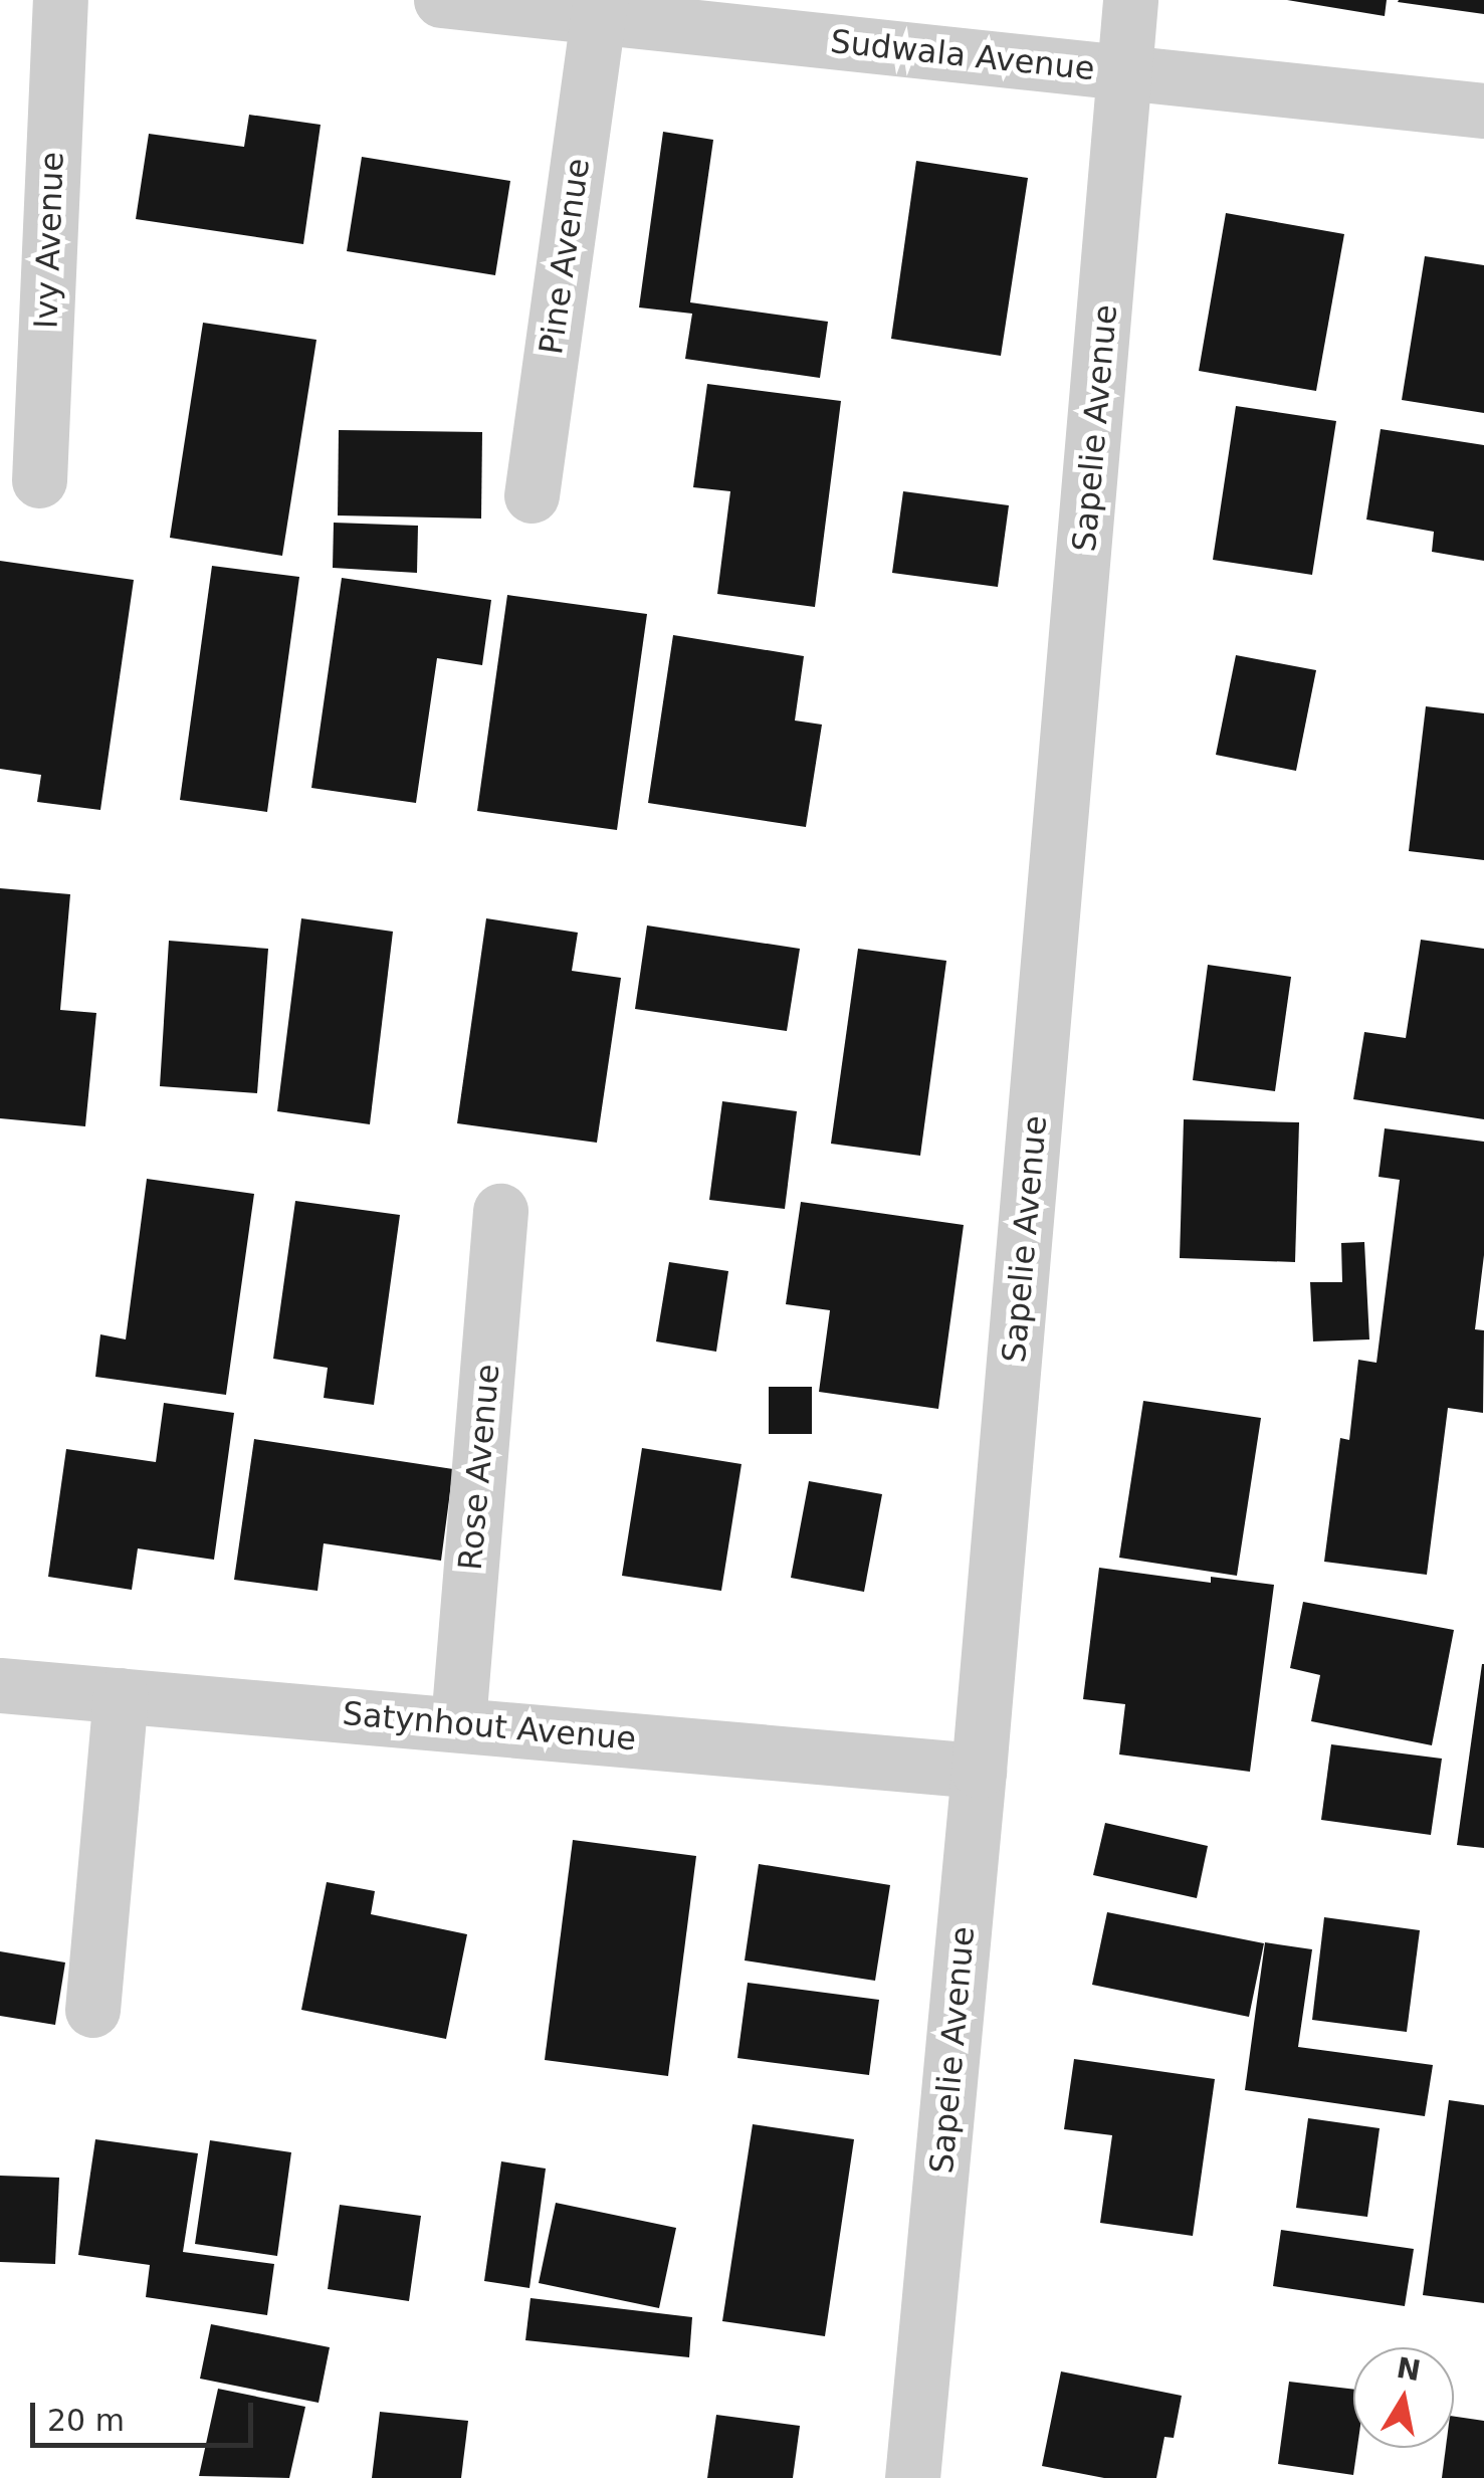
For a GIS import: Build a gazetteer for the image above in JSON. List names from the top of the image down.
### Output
{
  "streets": {
    "street": [
      "Sudwala Avenue",
      "Ivy Avenue",
      "Pine Avenue",
      "Sapelie Avenue",
      "Rose Avenue",
      "Satynhout Avenue"
    ]
  },
  "crossings": [
    ["Sudwala Avenue", "Pine Avenue"],
    ["Sudwala Avenue", "Sapelie Avenue"],
    ["Sapelie Avenue", "Satynhout Avenue"],
    ["Rose Avenue", "Satynhout Avenue"]
  ],
  "scale_bar": "20 m",
  "north": "top"
}
